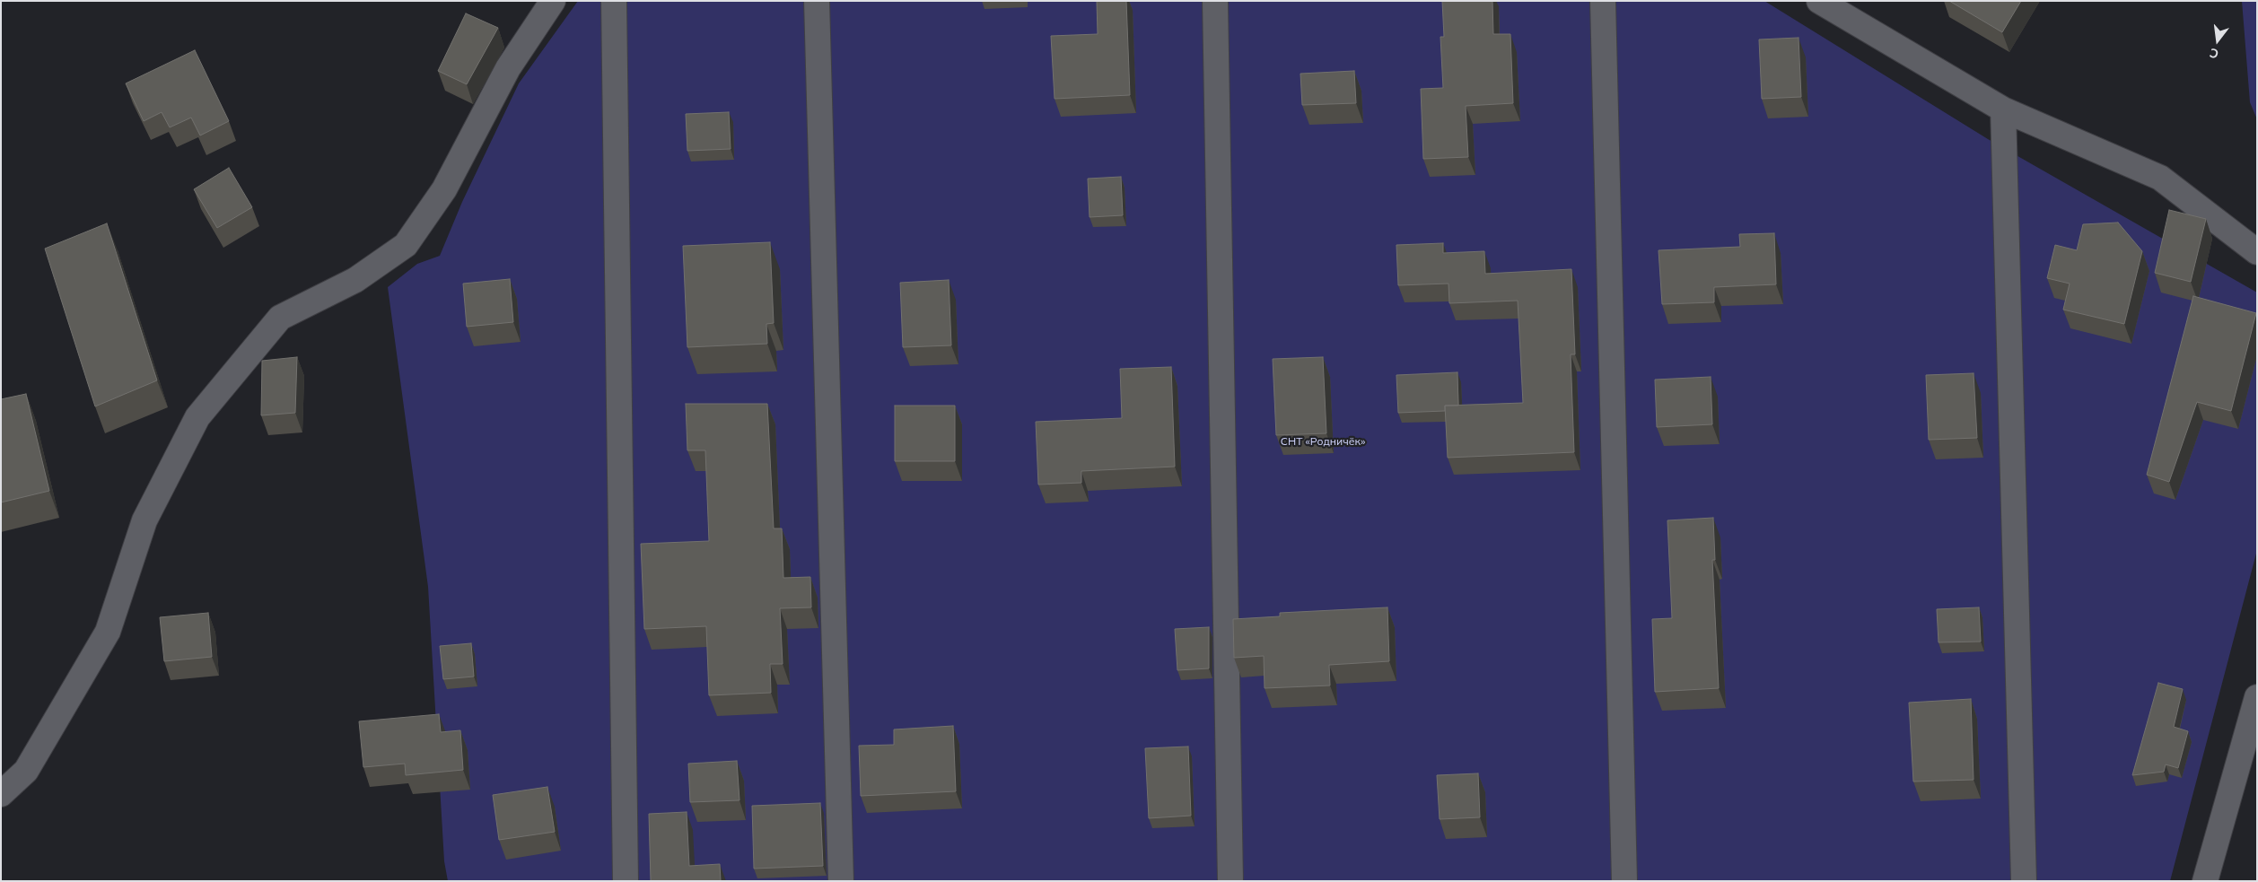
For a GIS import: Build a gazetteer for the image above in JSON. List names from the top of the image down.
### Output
{
  "parks": ["СНТ «Родничёк»"],
  "north": "bottom"
}
